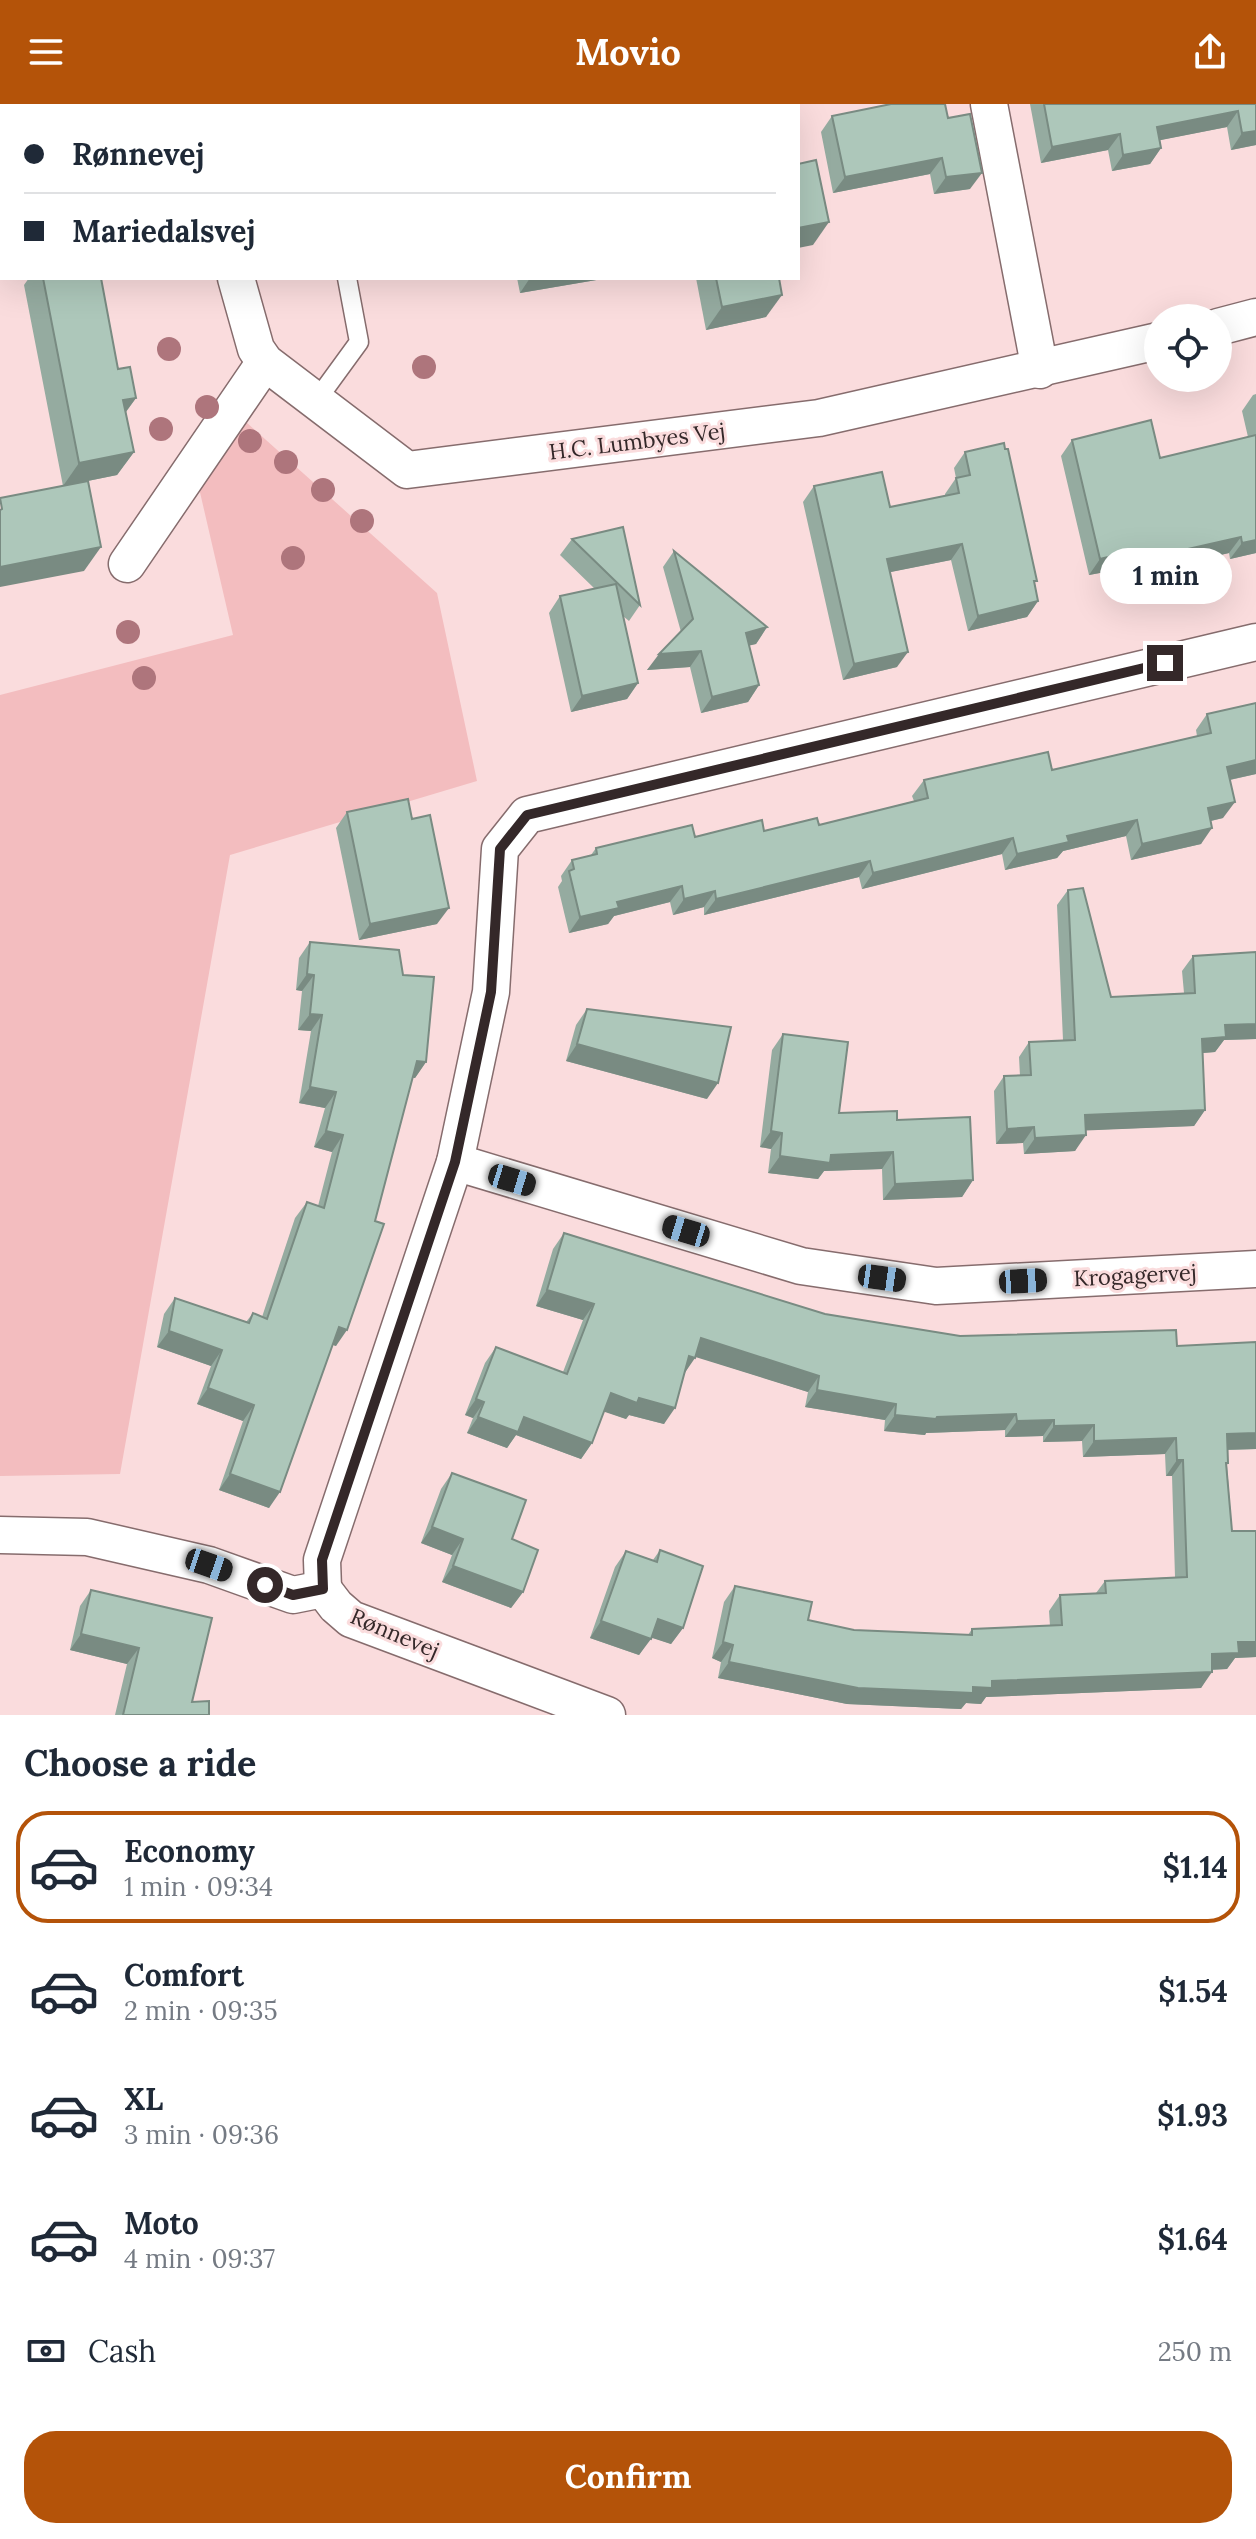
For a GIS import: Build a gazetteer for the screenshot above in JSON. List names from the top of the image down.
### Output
{
  "streets": {
    "street": ["H.C. Lumbyes Vej", "Krogagervej", "Rønnevej"]
  },
  "page": {
    "header": "Movio",
    "banner": ["Rønnevej", "Mariedalsvej"],
    "bubble": "1 min",
    "heading": "Choose a ride",
    "list": [
      {
        "name": "Economy",
        "note": "1 min · 09:34",
        "value": "$1.14"
      },
      {
        "name": "Comfort",
        "note": "2 min · 09:35",
        "value": "$1.54"
      },
      {
        "name": "XL",
        "note": "3 min · 09:36",
        "value": "$1.93"
      },
      {
        "name": "Moto",
        "note": "4 min · 09:37",
        "value": "$1.64"
      }
    ],
    "pay": ["Cash", "250 m"],
    "buttons": "Confirm"
  }
}
